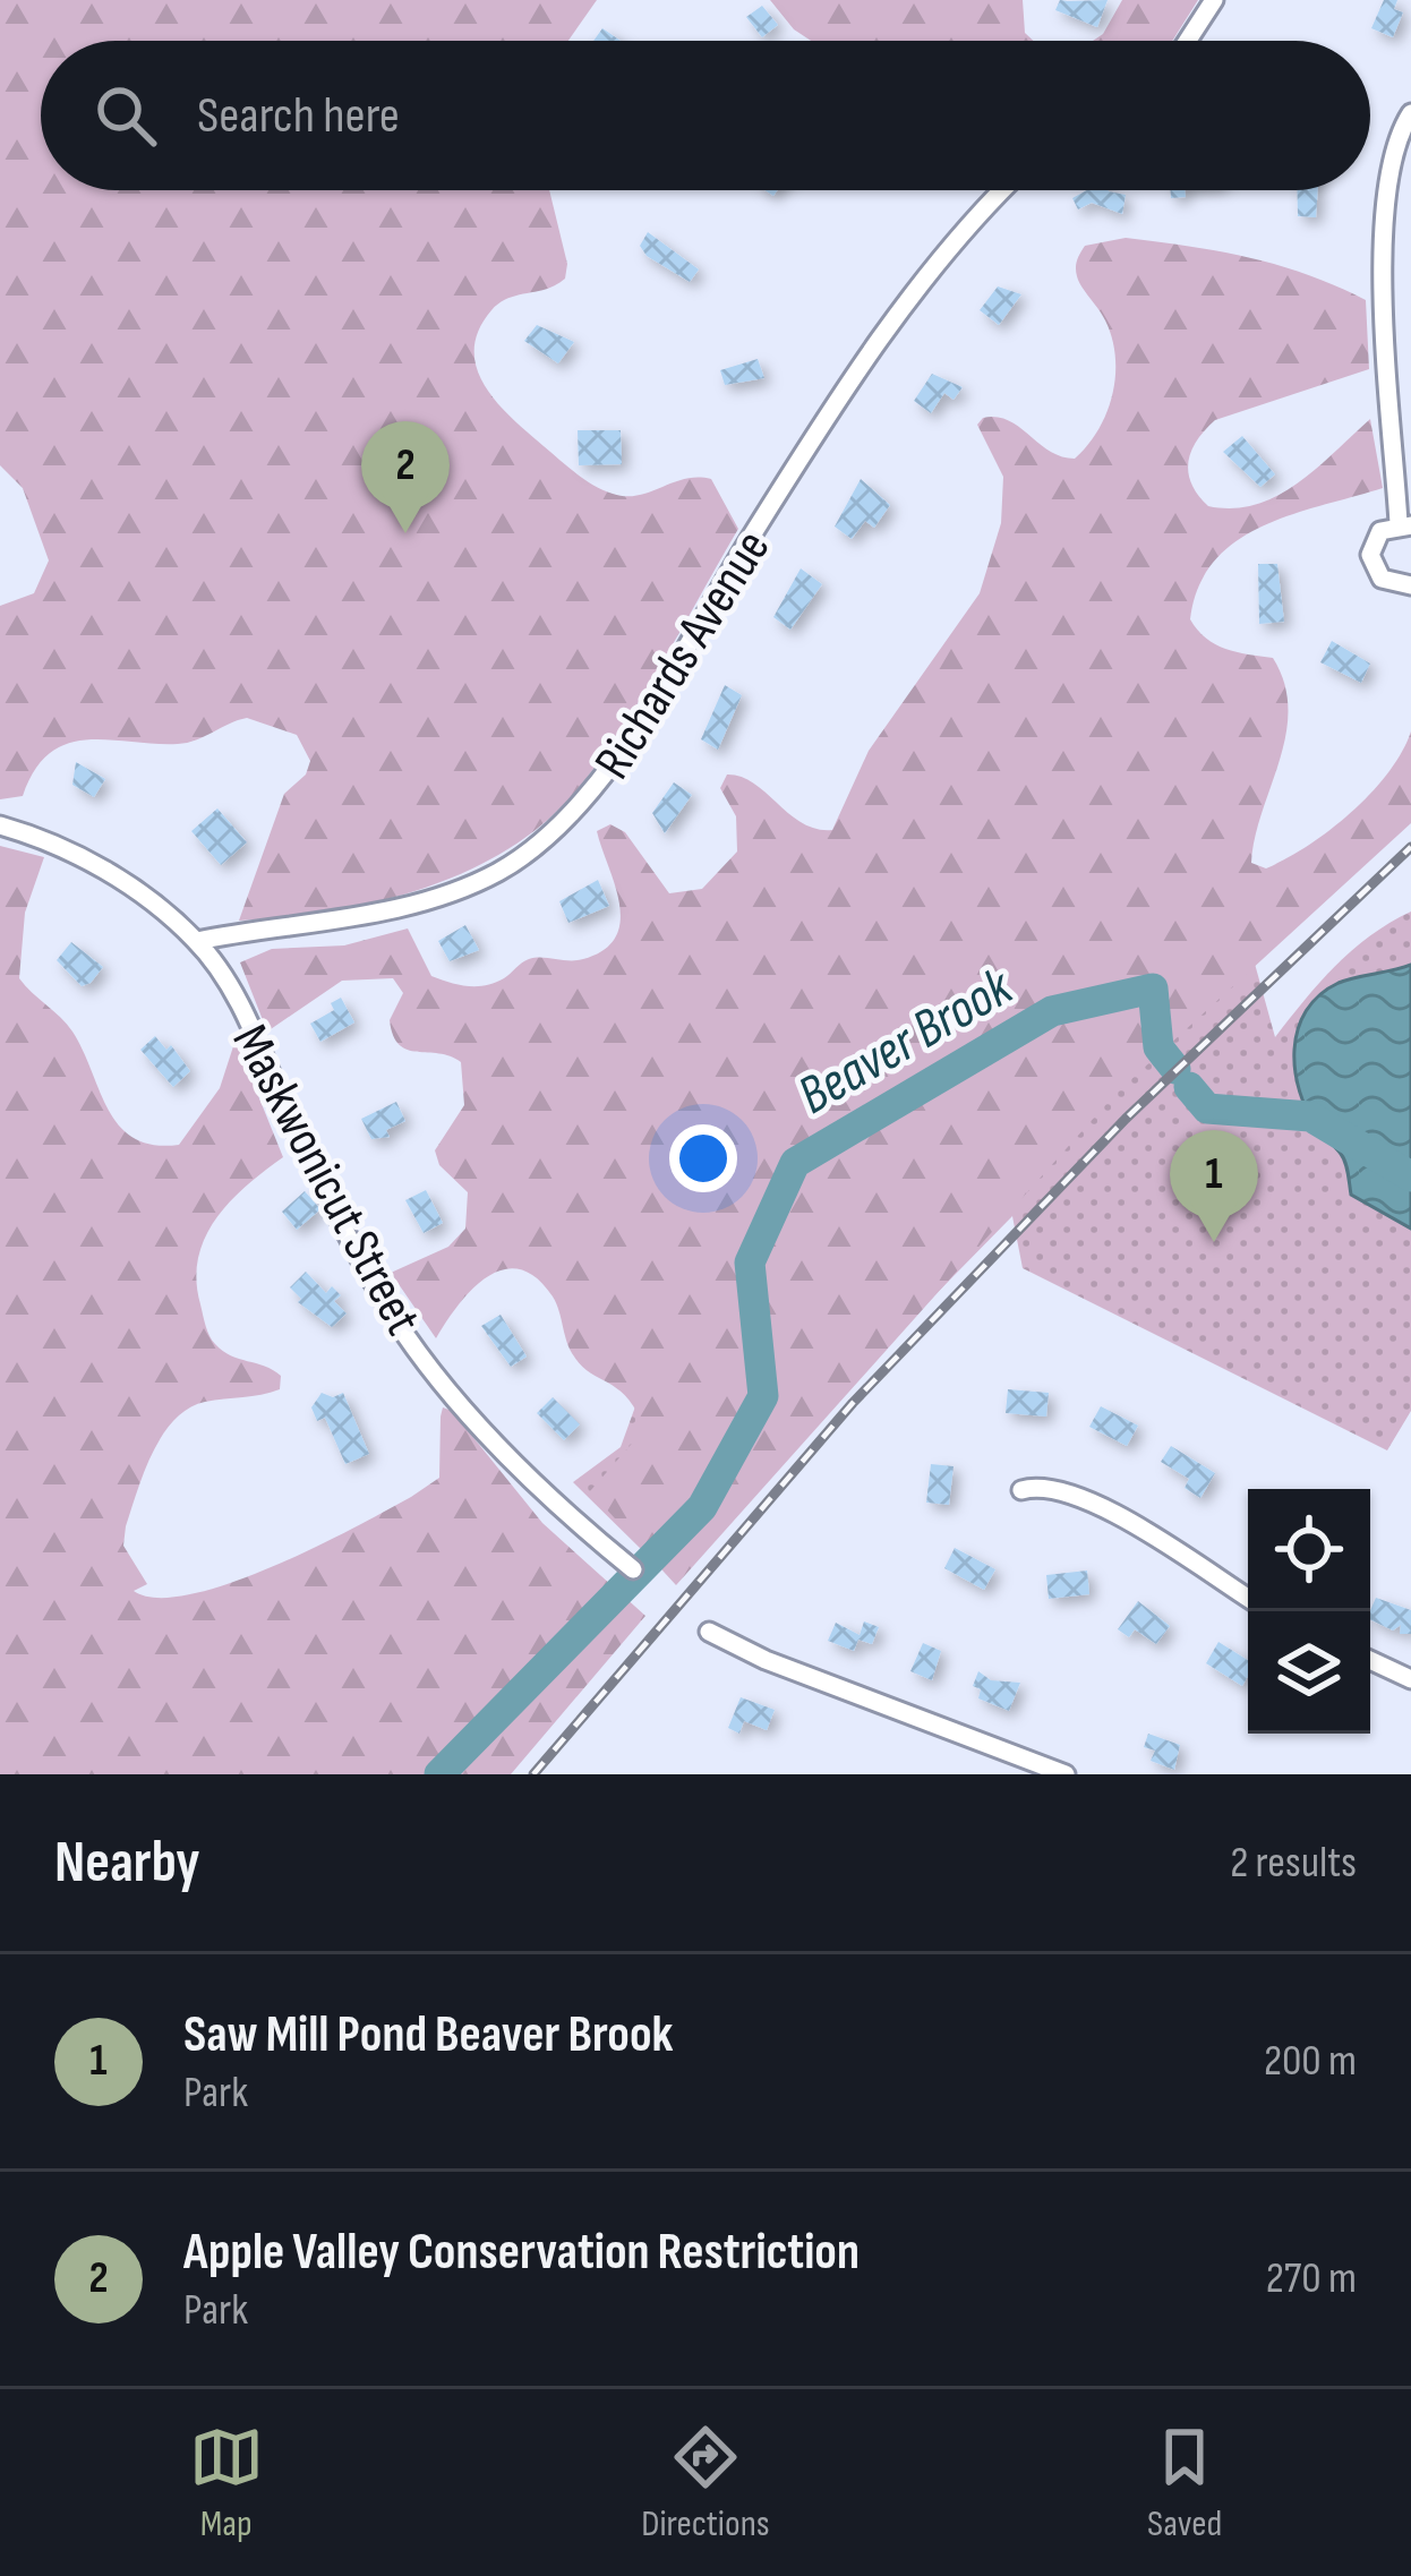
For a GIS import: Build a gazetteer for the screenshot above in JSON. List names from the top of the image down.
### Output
{
  "streets": {
    "street": ["Richards Avenue", "Maskwonicut Street"]
  },
  "crossings": [
    ["Richards Avenue", "Maskwonicut Street"]
  ],
  "water": ["Beaver Brook"],
  "page": {
    "search": "Search here",
    "pins": ["2", "1"],
    "heading": ["Nearby", "2 results"],
    "list": [
      {
        "mark": "1",
        "name": "Saw Mill Pond Beaver Brook",
        "note": "Park",
        "value": "200 m"
      },
      {
        "mark": "2",
        "name": "Apple Valley Conservation Restriction",
        "note": "Park",
        "value": "270 m"
      }
    ],
    "nav": ["Map", "Directions", "Saved"]
  }
}
